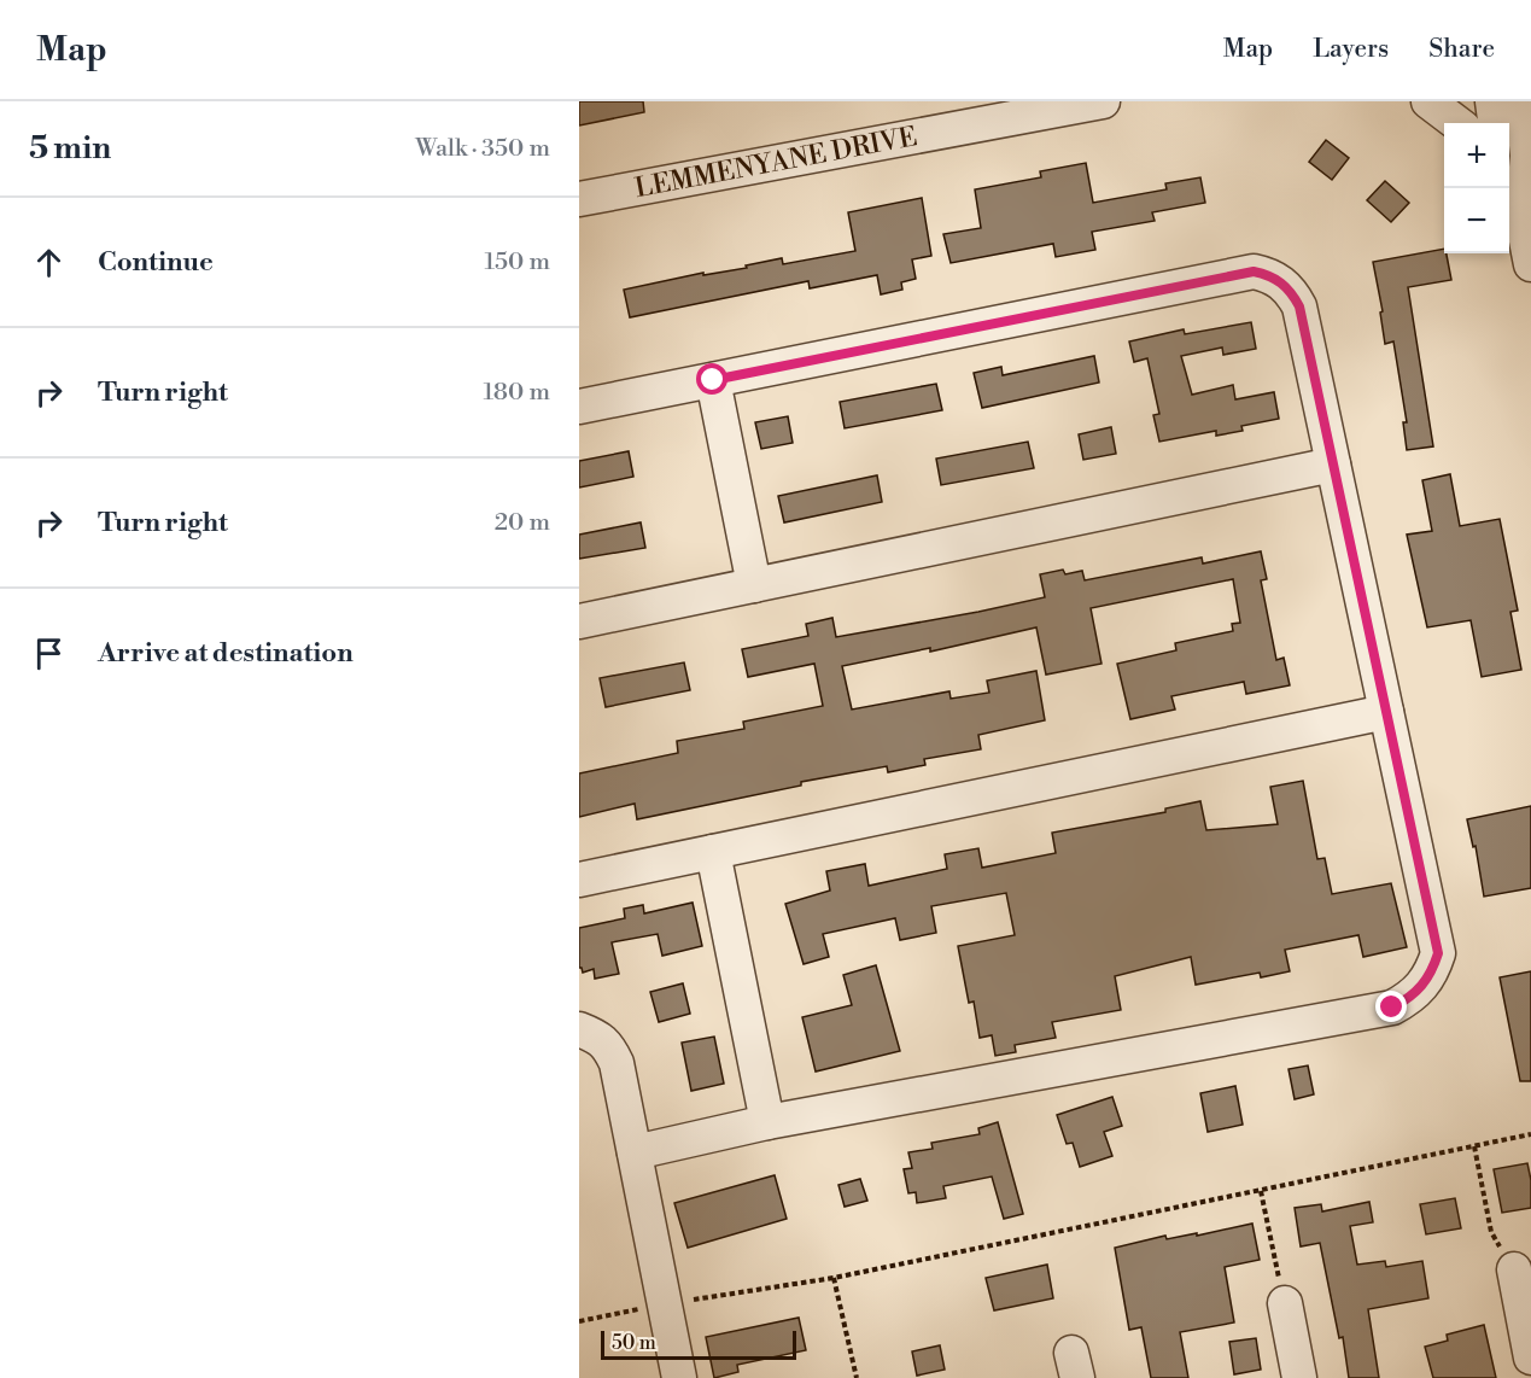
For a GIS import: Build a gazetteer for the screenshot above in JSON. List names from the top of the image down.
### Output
{
  "streets": {
    "street": ["LEMMENYANE DRIVE"]
  },
  "scale_bar": "50 m",
  "page": {
    "header": "Map",
    "nav": ["Map", "Layers", "Share"],
    "heading": ["5 min", "Walk · 350 m"],
    "map_buttons": ["+", "−"],
    "list": [
      ["Continue", "150 m"],
      ["Turn right", "180 m"],
      ["Turn right", "20 m"],
      "Arrive at destination"
    ],
    "scale": "50 m"
  }
}
